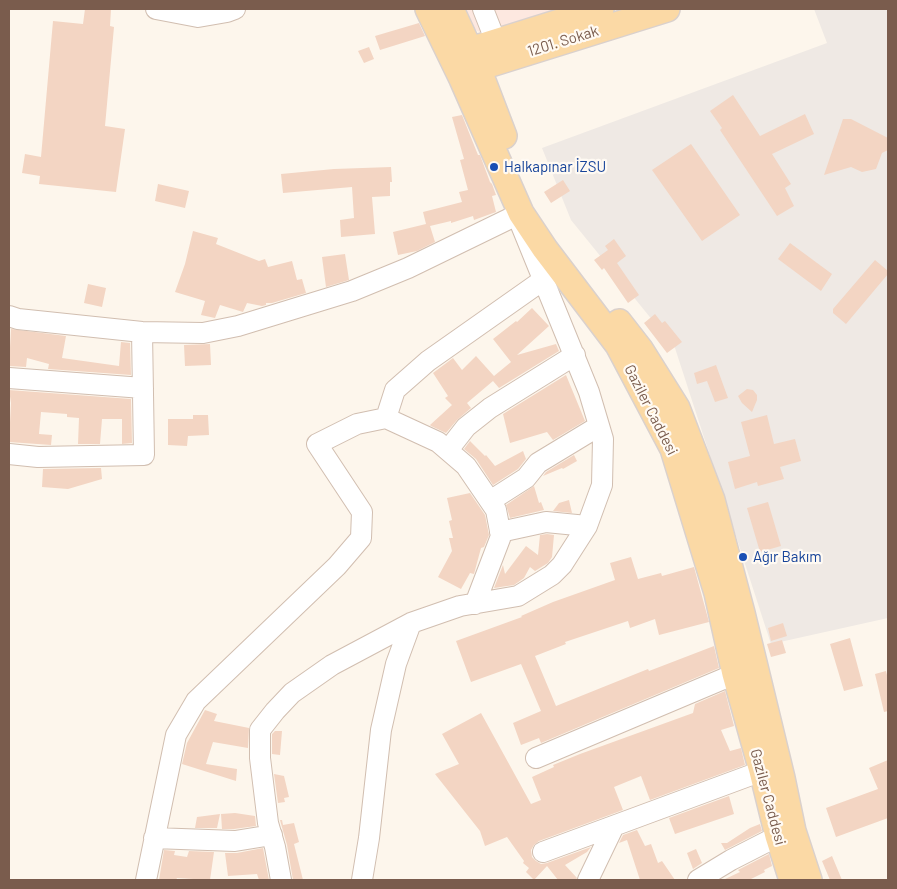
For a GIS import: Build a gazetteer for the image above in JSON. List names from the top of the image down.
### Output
{
  "streets": {
    "main road": ["1201. Sokak", "Gaziler Caddesi"]
  },
  "crossings": [
    ["1201. Sokak", "Gaziler Caddesi"]
  ],
  "places": ["Halkapınar İZSU", "Ağır Bakım"]
}
